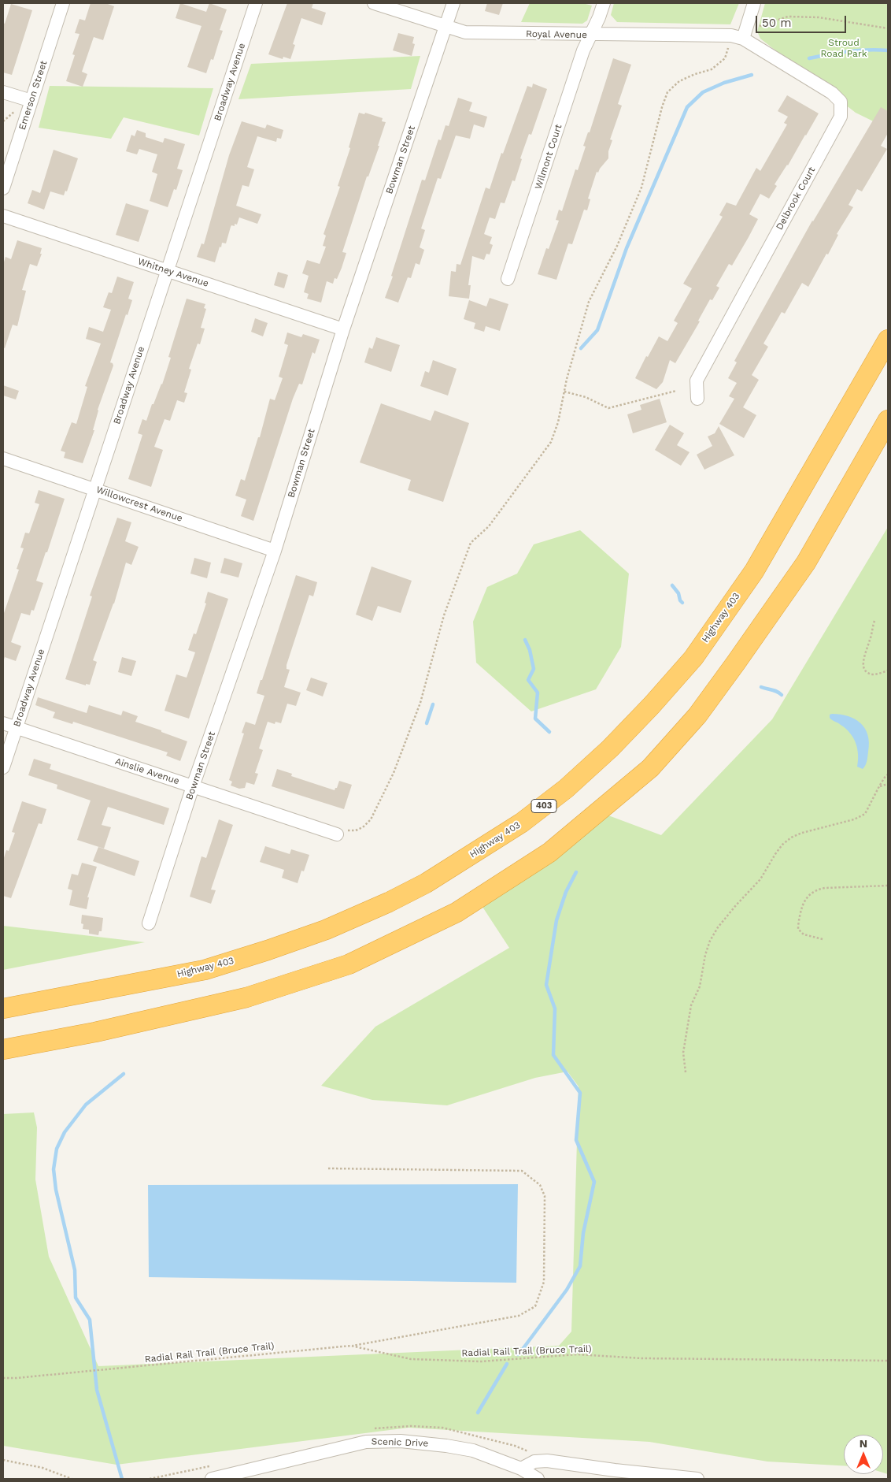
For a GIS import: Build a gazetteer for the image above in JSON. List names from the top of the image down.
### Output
{
  "streets": {
    "highway": ["Highway 403", "403"],
    "street": [
      "Royal Avenue",
      "Broadway Avenue",
      "Emerson Street",
      "Wilmont Court",
      "Bowman Street",
      "Delbrook Court",
      "Whitney Avenue",
      "Willowcrest Avenue",
      "Ainslie Avenue",
      "Scenic Drive"
    ],
    "path": ["Radial Rail Trail (Bruce Trail)"]
  },
  "crossings": [
    ["Royal Avenue", "Wilmont Court"],
    ["Royal Avenue", "Bowman Street"],
    ["Royal Avenue", "Delbrook Court"],
    ["Broadway Avenue", "Whitney Avenue"],
    ["Broadway Avenue", "Willowcrest Avenue"],
    ["Broadway Avenue", "Ainslie Avenue"],
    ["Bowman Street", "Whitney Avenue"],
    ["Bowman Street", "Willowcrest Avenue"],
    ["Bowman Street", "Ainslie Avenue"]
  ],
  "parks": ["Stroud Road Park"],
  "scale_bar": "50 m",
  "north": "top"
}
